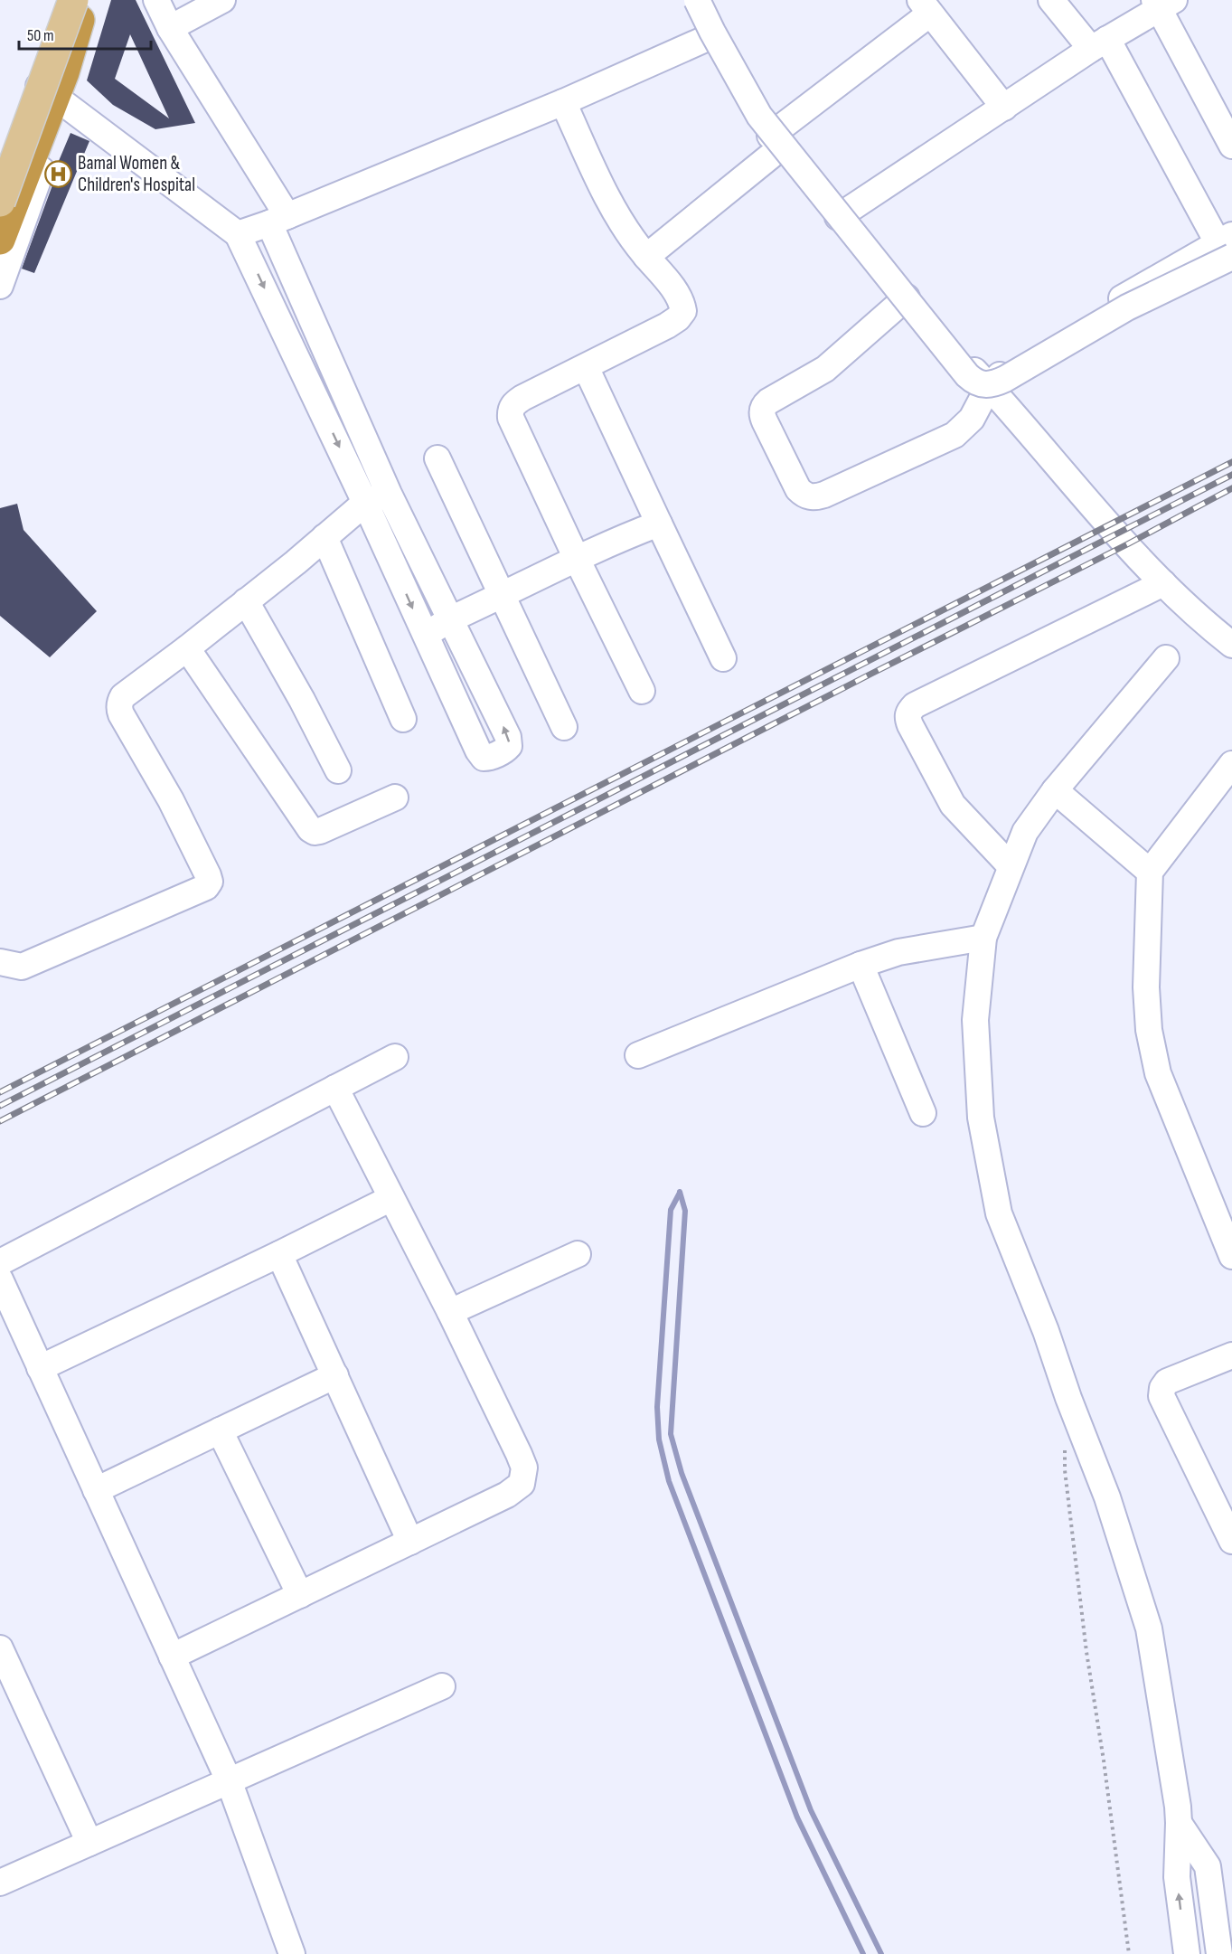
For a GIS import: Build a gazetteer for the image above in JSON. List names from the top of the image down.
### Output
{
  "places": {
    "hospital": ["Bamal Women & Children's Hospital"]
  },
  "scale_bar": "50 m"
}
